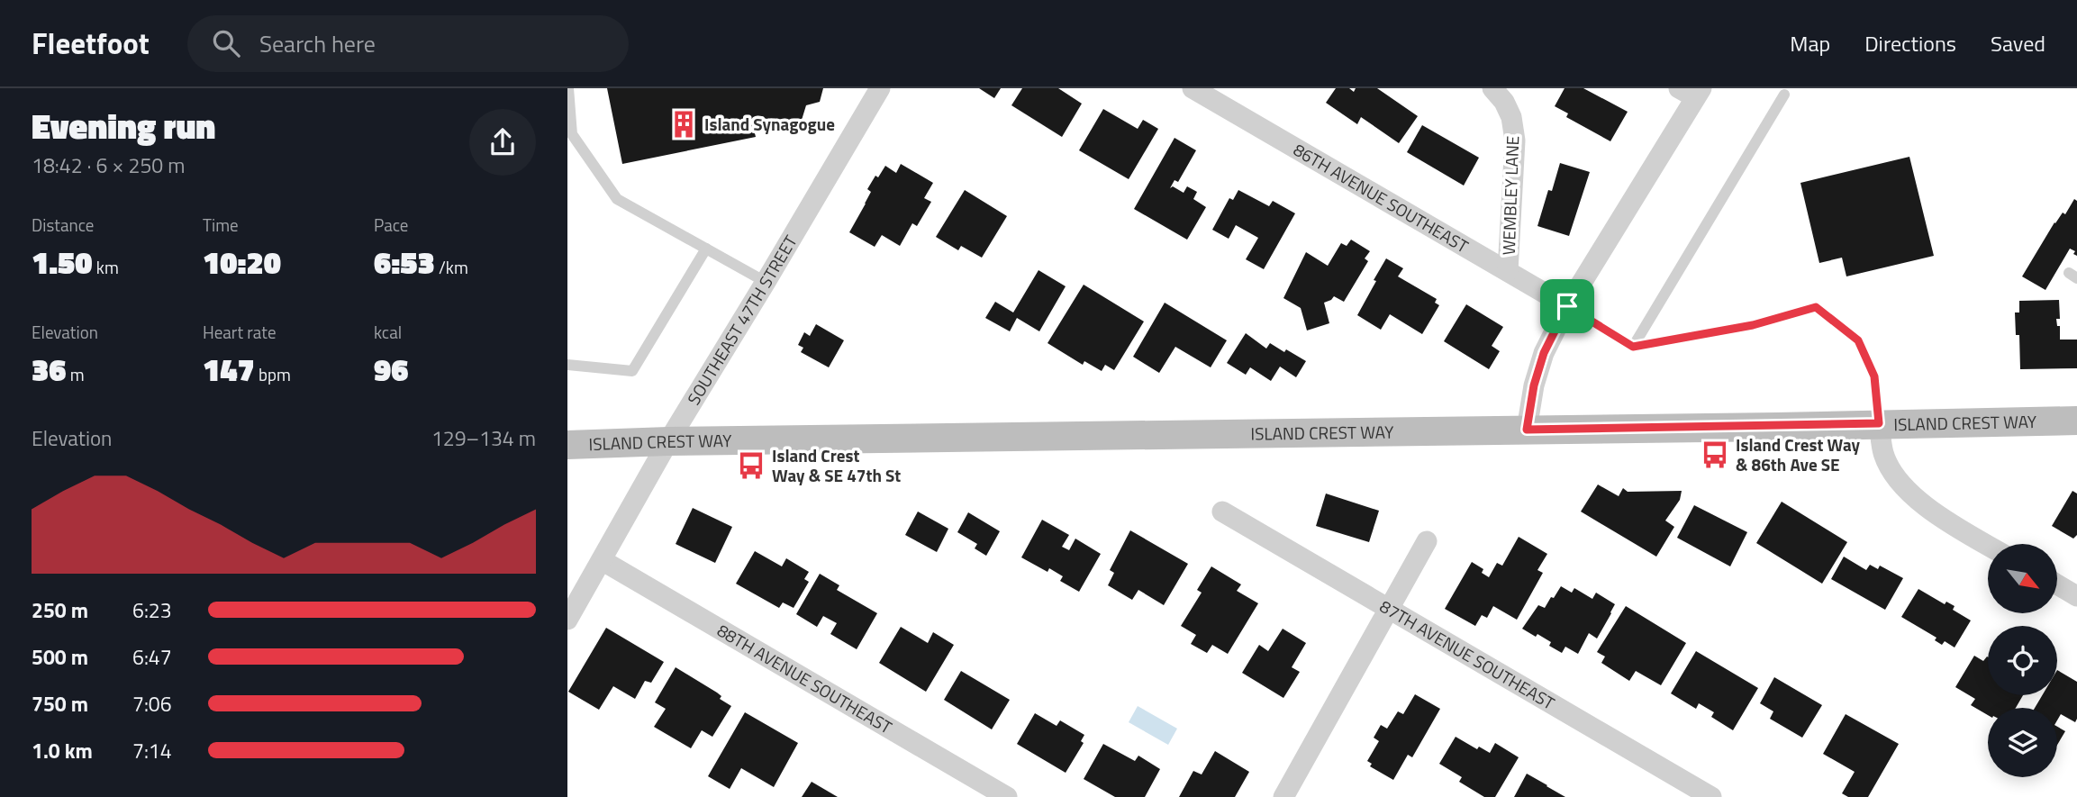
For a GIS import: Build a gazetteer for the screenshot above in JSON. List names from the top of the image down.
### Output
{
  "streets": {
    "main road": ["ISLAND CREST WAY"],
    "street": [
      "WEMBLEY LANE",
      "86TH AVENUE SOUTHEAST",
      "SOUTHEAST 47TH STREET",
      "87TH AVENUE SOUTHEAST",
      "88TH AVENUE SOUTHEAST"
    ]
  },
  "crossings": [
    ["WEMBLEY LANE", "86TH AVENUE SOUTHEAST"],
    ["SOUTHEAST 47TH STREET", "ISLAND CREST WAY"],
    ["SOUTHEAST 47TH STREET", "88TH AVENUE SOUTHEAST"]
  ],
  "places": {
    "building": ["Island Synagogue"],
    "bus stop": ["Island Crest Way & 86th Ave SE", "Island Crest Way & SE 47th St"]
  },
  "north": "bottom right",
  "page": {
    "header": "Fleetfoot",
    "search": "Search here",
    "nav": ["Map", "Directions", "Saved"],
    "heading": ["Evening run", "18:42 · 6 × 250 m"],
    "stats": [
      ["Distance", "1.50 km"],
      ["Time", "10:20"],
      ["Pace", "6:53 /km"],
      ["Elevation", "36 m"],
      ["Heart rate", "147 bpm"],
      ["kcal", "96"]
    ],
    "chart": ["Elevation", "129–134 m"],
    "list": [
      {
        "name": "250 m",
        "note": "6:23"
      },
      {
        "name": "500 m",
        "note": "6:47"
      },
      {
        "name": "750 m",
        "note": "7:06"
      },
      {
        "name": "1.0 km",
        "note": "7:14"
      }
    ]
  }
}
